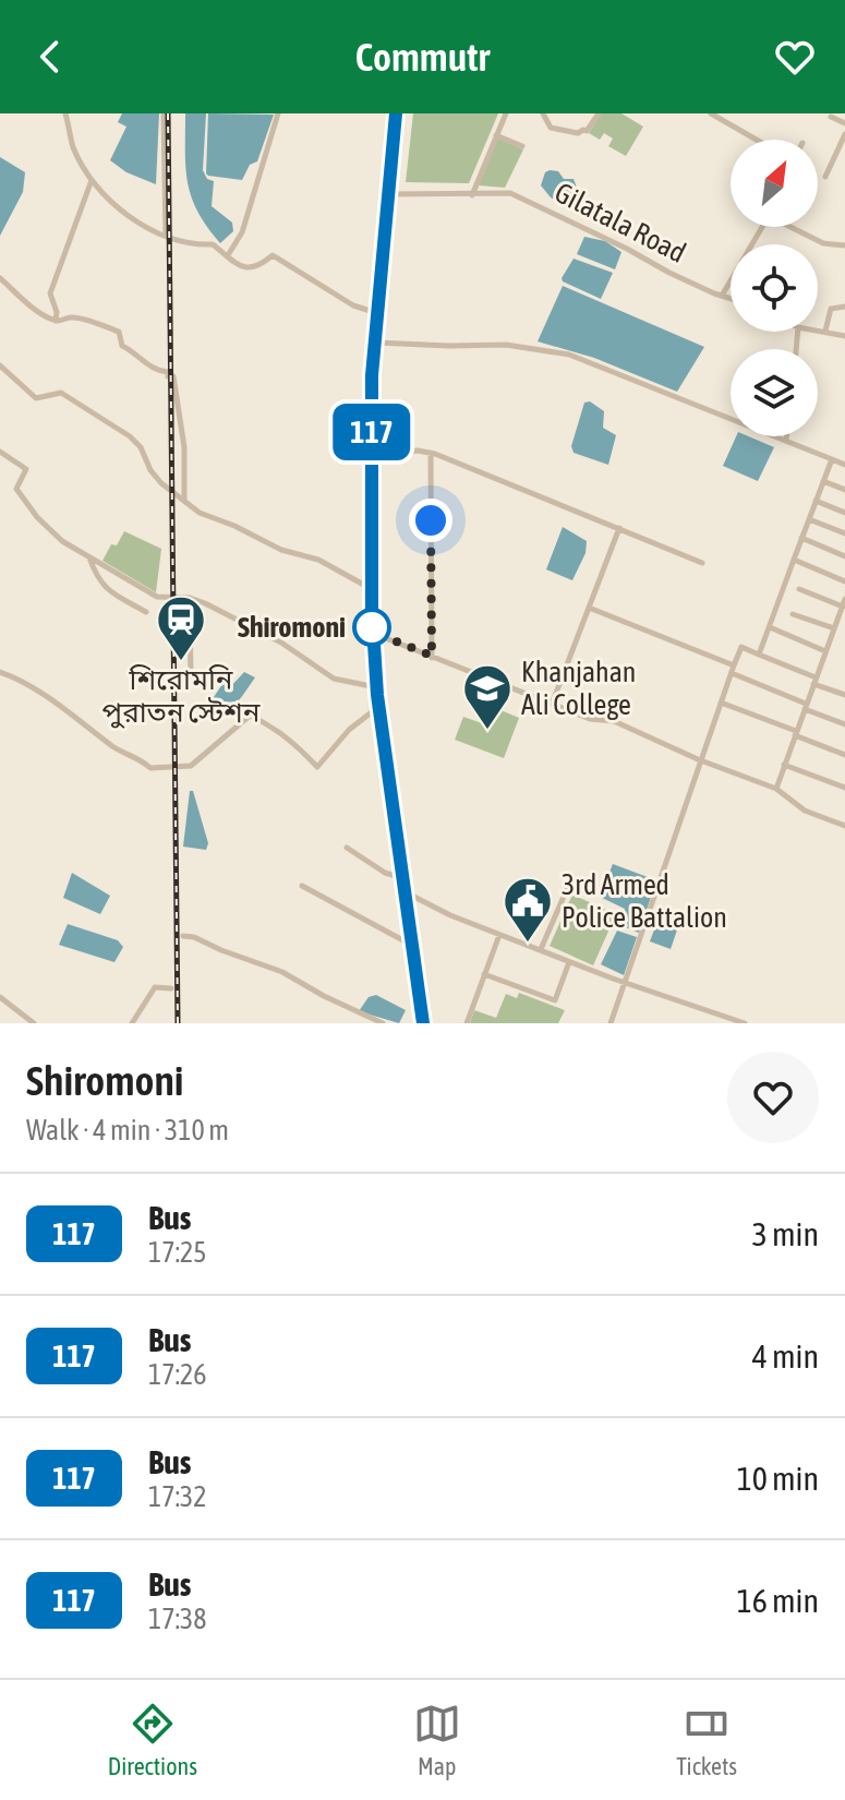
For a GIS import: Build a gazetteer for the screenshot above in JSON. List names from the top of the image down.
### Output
{
  "streets": {
    "street": ["Gilatala Road"]
  },
  "places": {
    "other": ["Shiromoni"],
    "station": ["শিরোমনি পুরাতন স্টেশন"],
    "school or university": ["Khanjahan Ali College"],
    "public building": ["3rd Armed Police Battalion"]
  },
  "lines": ["bus line 117"],
  "north": "top right",
  "page": {
    "header": "Commutr",
    "on_map": "117",
    "heading": ["Shiromoni", "Walk · 4 min · 310 m"],
    "list": [
      {
        "mark": "117",
        "name": "Bus",
        "note": "17:25",
        "value": "3 min"
      },
      {
        "mark": "117",
        "name": "Bus",
        "note": "17:26",
        "value": "4 min"
      },
      {
        "mark": "117",
        "name": "Bus",
        "note": "17:32",
        "value": "10 min"
      },
      {
        "mark": "117",
        "name": "Bus",
        "note": "17:38",
        "value": "16 min"
      }
    ],
    "tabs": ["Directions", "Map", "Tickets"]
  }
}
